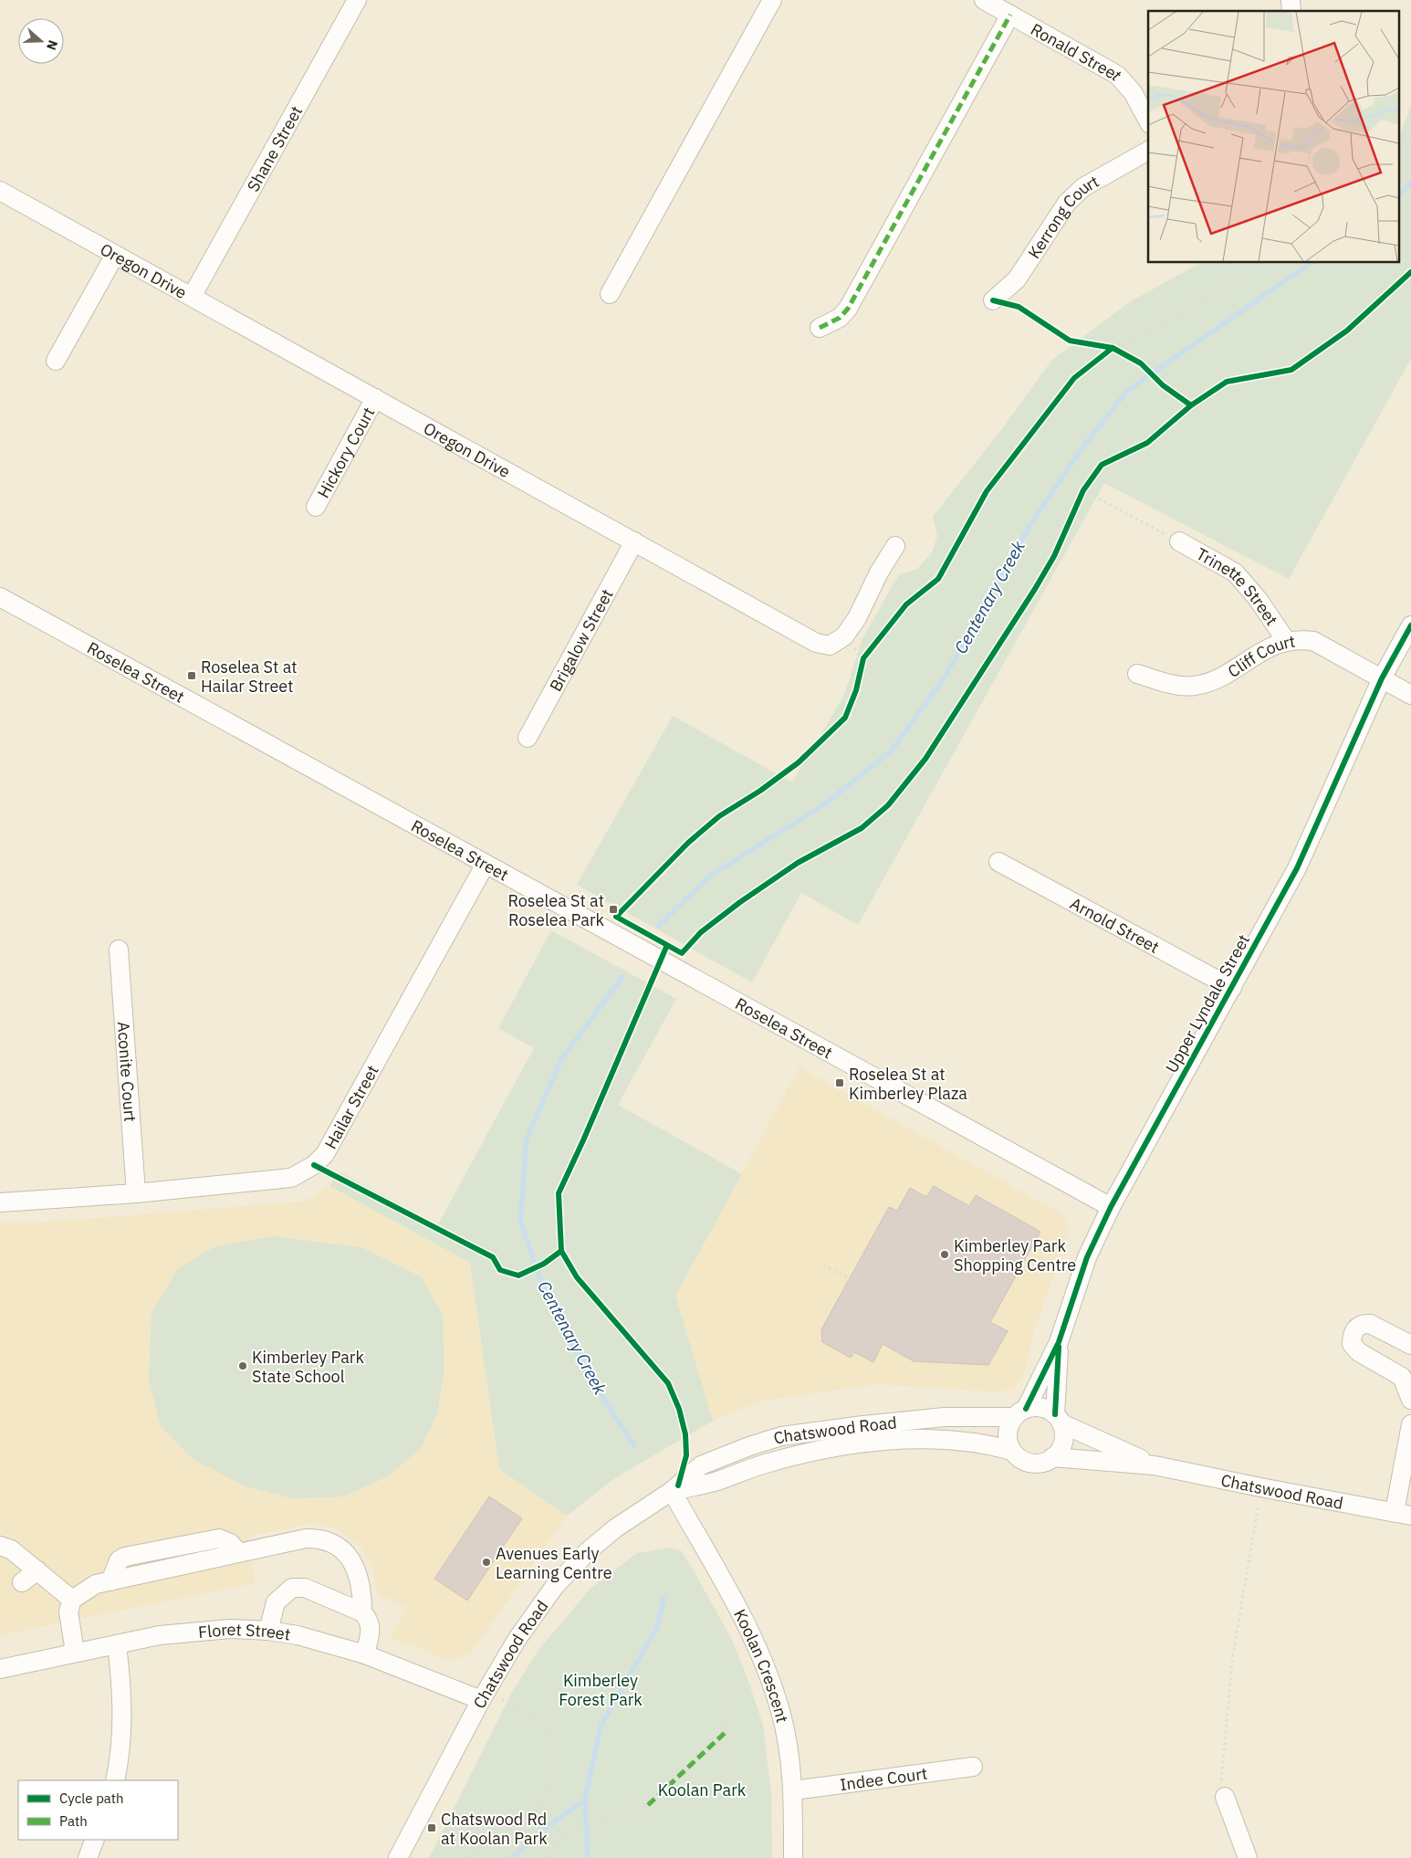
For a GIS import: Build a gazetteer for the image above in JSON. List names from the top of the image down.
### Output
{
  "streets": {
    "street": [
      "Ronald Street",
      "Shane Street",
      "Kerrong Court",
      "Oregon Drive",
      "Hickory Court",
      "Trinette Street",
      "Brigalow Street",
      "Cliff Court",
      "Roselea Street",
      "Arnold Street",
      "Upper Lyndale Street",
      "Aconite Court",
      "Hailar Street",
      "Chatswood Road",
      "Floret Street",
      "Koolan Crescent",
      "Indee Court"
    ]
  },
  "crossings": [
    ["Shane Street", "Oregon Drive"],
    ["Oregon Drive", "Hickory Court"],
    ["Oregon Drive", "Brigalow Street"],
    ["Trinette Street", "Cliff Court"],
    ["Cliff Court", "Upper Lyndale Street"],
    ["Roselea Street", "Upper Lyndale Street"],
    ["Roselea Street", "Hailar Street"],
    ["Arnold Street", "Upper Lyndale Street"],
    ["Upper Lyndale Street", "Chatswood Road"],
    ["Aconite Court", "Hailar Street"],
    ["Chatswood Road", "Floret Street"],
    ["Chatswood Road", "Koolan Crescent"],
    ["Koolan Crescent", "Indee Court"]
  ],
  "water": ["Centenary Creek"],
  "parks": ["Kimberley Forest Park", "Koolan Park"],
  "places": {
    "transit": [
      "Roselea St at Hailar Street",
      "Roselea St at Roselea Park",
      "Roselea St at Kimberley Plaza",
      "Chatswood Rd at Koolan Park"
    ],
    "other": ["Kimberley Park Shopping Centre", "Kimberley Park State School", "Avenues Early Learning Centre"]
  },
  "legend": ["Cycle path", "Path"],
  "north": "right"
}
